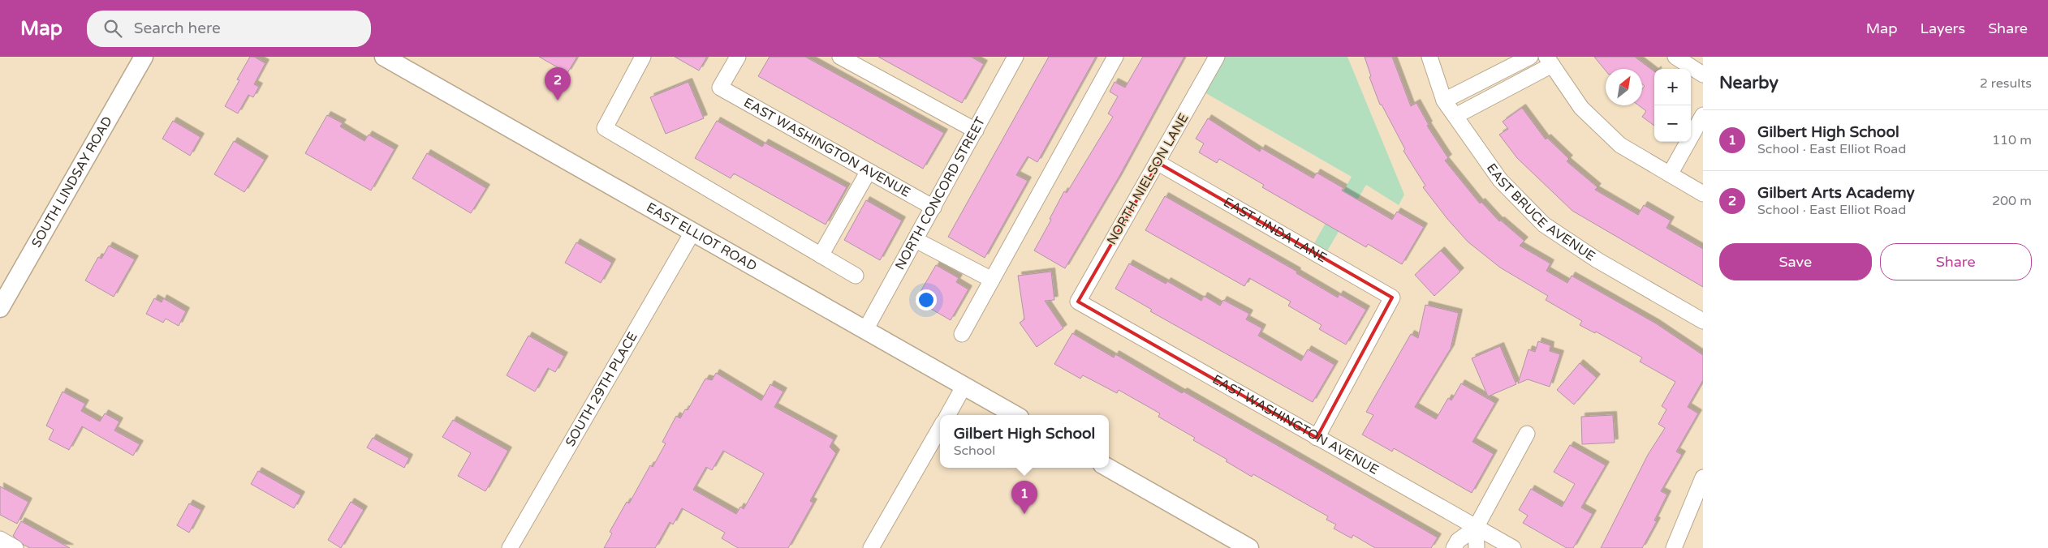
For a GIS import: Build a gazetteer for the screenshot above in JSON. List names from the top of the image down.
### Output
{
  "streets": {
    "main road": ["SOUTH LINDSAY ROAD", "EAST ELLIOT ROAD"],
    "street": [
      "EAST WASHINGTON AVENUE",
      "NORTH NIELSON LANE",
      "NORTH CONCORD STREET",
      "EAST BRUCE AVENUE",
      "EAST LINDA LANE",
      "SOUTH 29TH PLACE"
    ]
  },
  "crossings": [
    ["EAST WASHINGTON AVENUE", "NORTH NIELSON LANE"],
    ["EAST WASHINGTON AVENUE", "NORTH CONCORD STREET"],
    ["EAST WASHINGTON AVENUE", "EAST LINDA LANE"],
    ["NORTH NIELSON LANE", "EAST LINDA LANE"],
    ["NORTH CONCORD STREET", "EAST ELLIOT ROAD"],
    ["EAST ELLIOT ROAD", "SOUTH 29TH PLACE"]
  ],
  "north": "top right",
  "page": {
    "header": "Map",
    "search": "Search here",
    "nav": ["Map", "Layers", "Share"],
    "heading": ["Nearby", "2 results"],
    "pins": ["2", "1"],
    "map_buttons": ["+", "−"],
    "list": [
      {
        "mark": "1",
        "name": "Gilbert High School",
        "note": "School · East Elliot Road",
        "value": "110 m"
      },
      {
        "mark": "2",
        "name": "Gilbert Arts Academy",
        "note": "School · East Elliot Road",
        "value": "200 m"
      }
    ],
    "buttons": ["Save", "Share"],
    "popup": ["Gilbert High School", "School"]
  }
}
